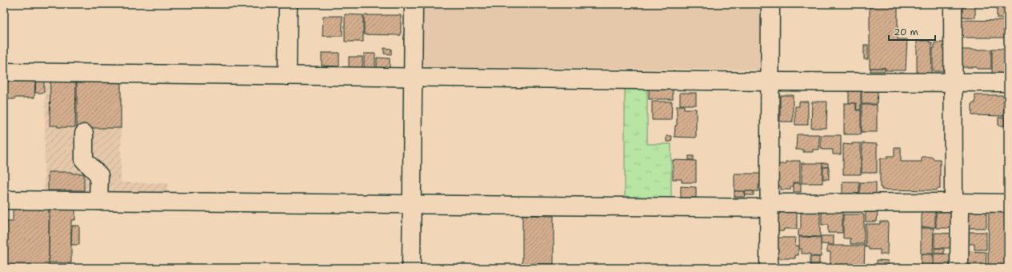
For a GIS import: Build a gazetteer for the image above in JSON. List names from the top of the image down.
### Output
{
  "scale_bar": "20 m"
}
